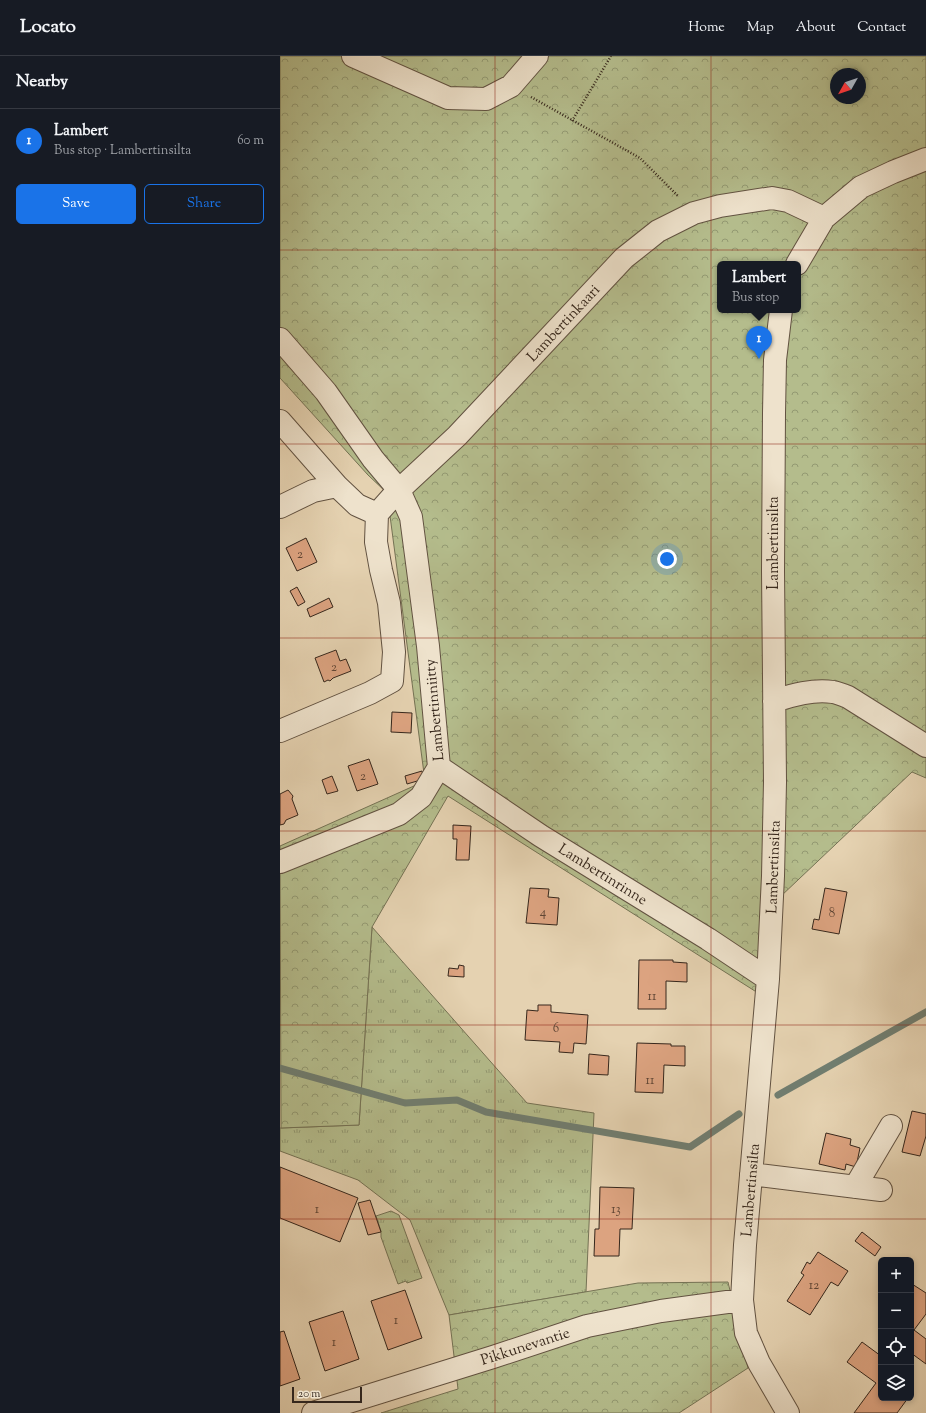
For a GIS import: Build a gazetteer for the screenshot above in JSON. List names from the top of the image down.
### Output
{
  "streets": {
    "street": [
      "Lambertinkaari",
      "Lambertinsilta",
      "Lambertinniitty",
      "Lambertinrinne",
      "Pikkunevantie"
    ]
  },
  "crossings": [
    ["Lambertinkaari", "Lambertinniitty"],
    ["Lambertinsilta", "Lambertinrinne"],
    ["Lambertinsilta", "Pikkunevantie"],
    ["Lambertinniitty", "Lambertinrinne"]
  ],
  "house_numbers": [
    "2",
    "2",
    "2",
    "4",
    "8",
    "11",
    "6",
    "11",
    "1",
    "13",
    "12",
    "1",
    "1"
  ],
  "scale_bar": "20 m",
  "north": "bottom left",
  "page": {
    "header": "Locato",
    "nav": [
      "Home",
      "Map",
      "About",
      "Contact"
    ],
    "heading": "Nearby",
    "list": [
      {
        "mark": "1",
        "name": "Lambert",
        "note": "Bus stop · Lambertinsilta",
        "value": "60 m"
      }
    ],
    "buttons": ["Save", "Share"],
    "popup": ["Lambert", "Bus stop"],
    "pins": "1",
    "map_buttons": ["+", "−"],
    "scale": "20 m"
  }
}
